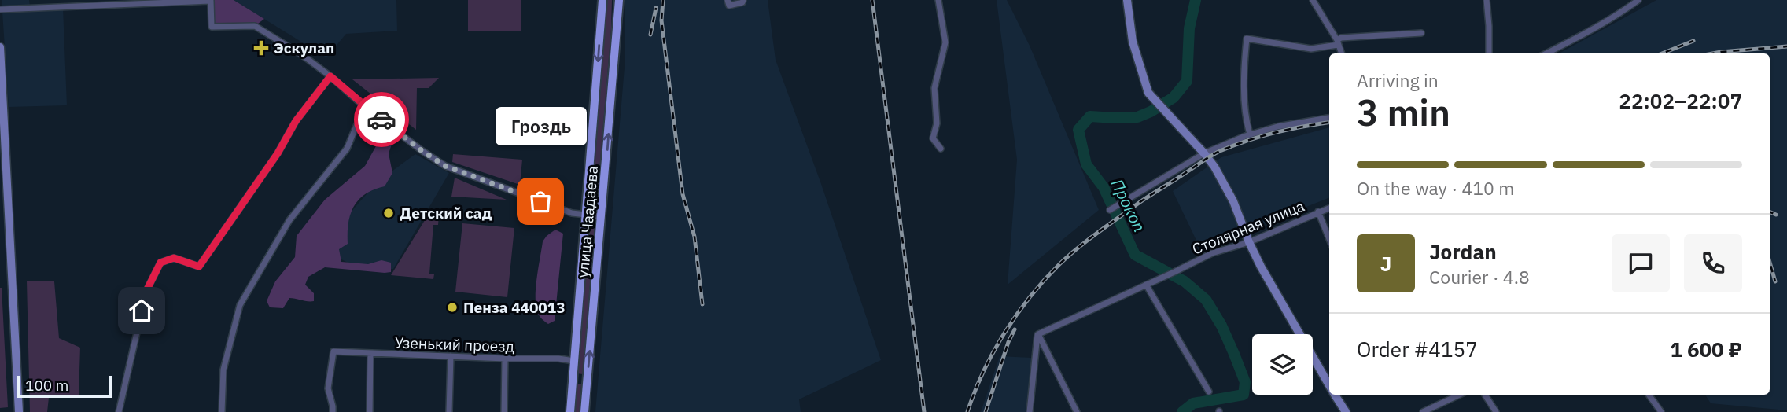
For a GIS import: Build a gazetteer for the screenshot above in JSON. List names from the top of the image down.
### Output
{
  "streets": {
    "main road": ["улица Чаадаева"],
    "street": ["Столярная улица", "Узенький проезд"]
  },
  "crossings": [
    ["улица Чаадаева", "Узенький проезд"]
  ],
  "water": ["Прокоп"],
  "places": {
    "health": ["Эскулап"],
    "other": ["Гроздь", "Детский сад", "Пенза 440013"]
  },
  "scale_bar": "100 m",
  "page": {
    "heading": ["3 min", "Arriving in", "22:02–22:07"],
    "panel": [
      "Jordan",
      "Courier · 4.8",
      "Order #4157",
      "1 600 ₽"
    ],
    "bubble": "Гроздь",
    "bar": "On the way · 410 m",
    "round": "J",
    "scale": "100 m"
  }
}
